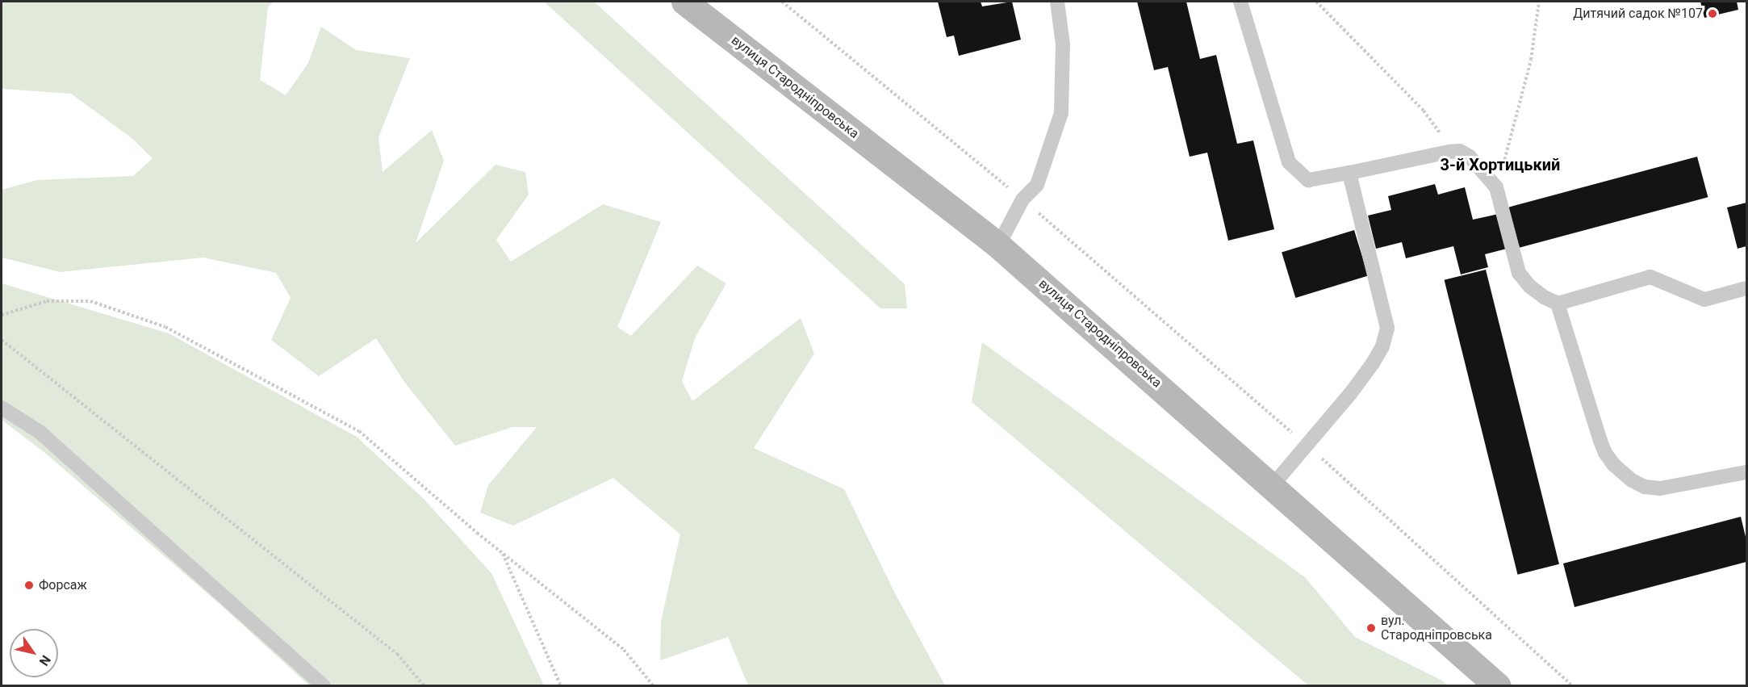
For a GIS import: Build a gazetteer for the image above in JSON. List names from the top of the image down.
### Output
{
  "streets": {
    "street": ["вулиця Стародніпровська"]
  },
  "districts": ["3-й Хортицький"],
  "places": ["Дитячий садок №107", "Форсаж", "вул. Стародніпровська"],
  "north": "bottom right"
}
